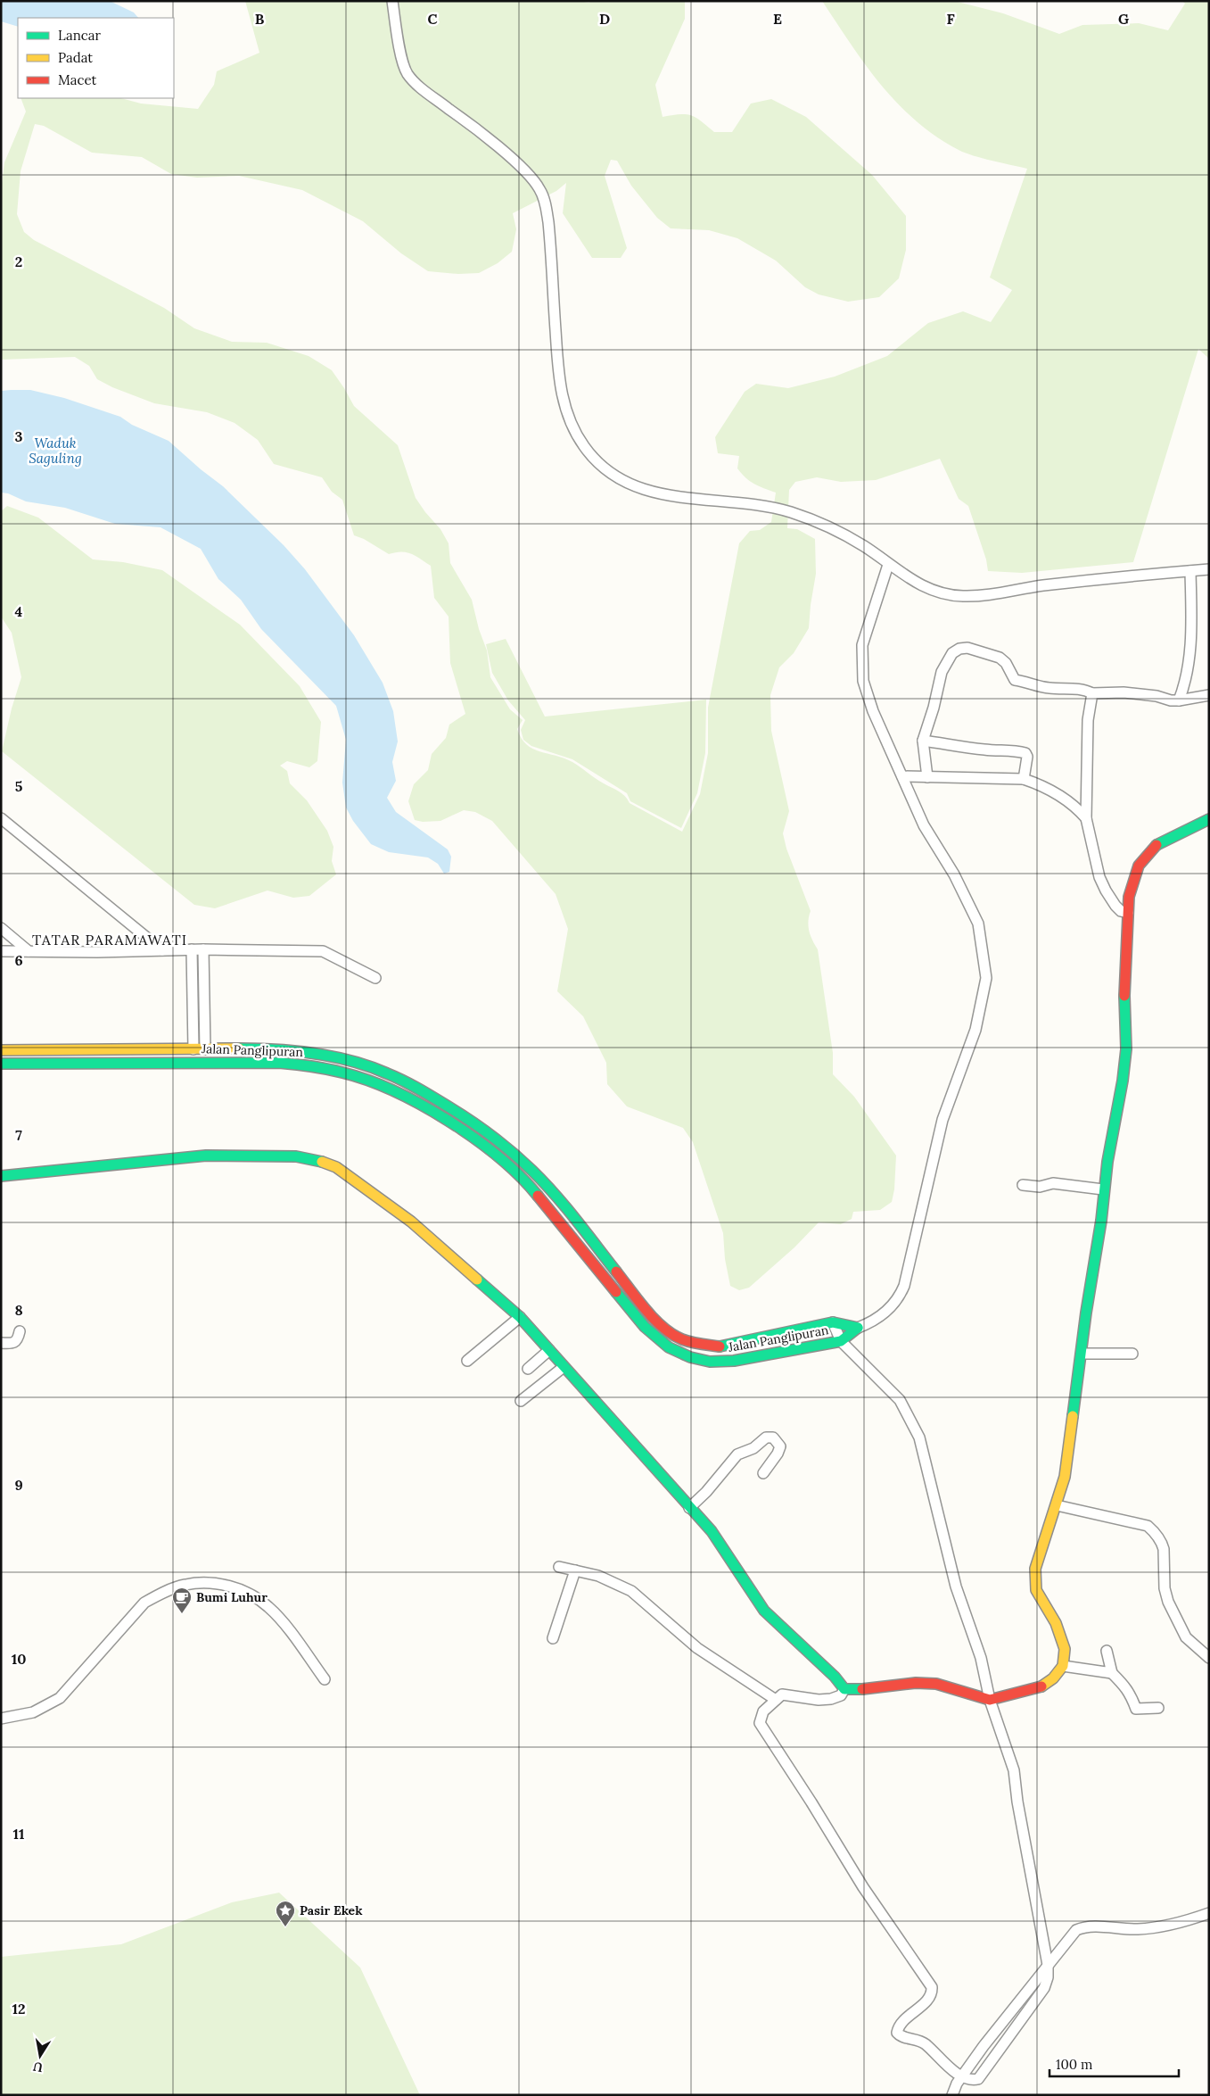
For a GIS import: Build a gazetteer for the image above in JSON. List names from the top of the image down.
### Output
{
  "streets": {
    "street": ["Jalan Panglipuran"]
  },
  "districts": ["TATAR PARAMAWATI"],
  "water": ["Waduk Saguling"],
  "places": {
    "cafe": ["Bumi Luhur"],
    "place": ["Pasir Ekek"]
  },
  "legend": ["Lancar", "Padat", "Macet"],
  "scale_bar": "100 m",
  "north": "bottom",
  "grid": {
    "columns": [
      "B",
      "C",
      "D",
      "E",
      "F",
      "G"
    ],
    "rows": [
      "2",
      "3",
      "4",
      "5",
      "6",
      "7",
      "8",
      "9",
      "10",
      "11",
      "12"
    ]
  }
}
